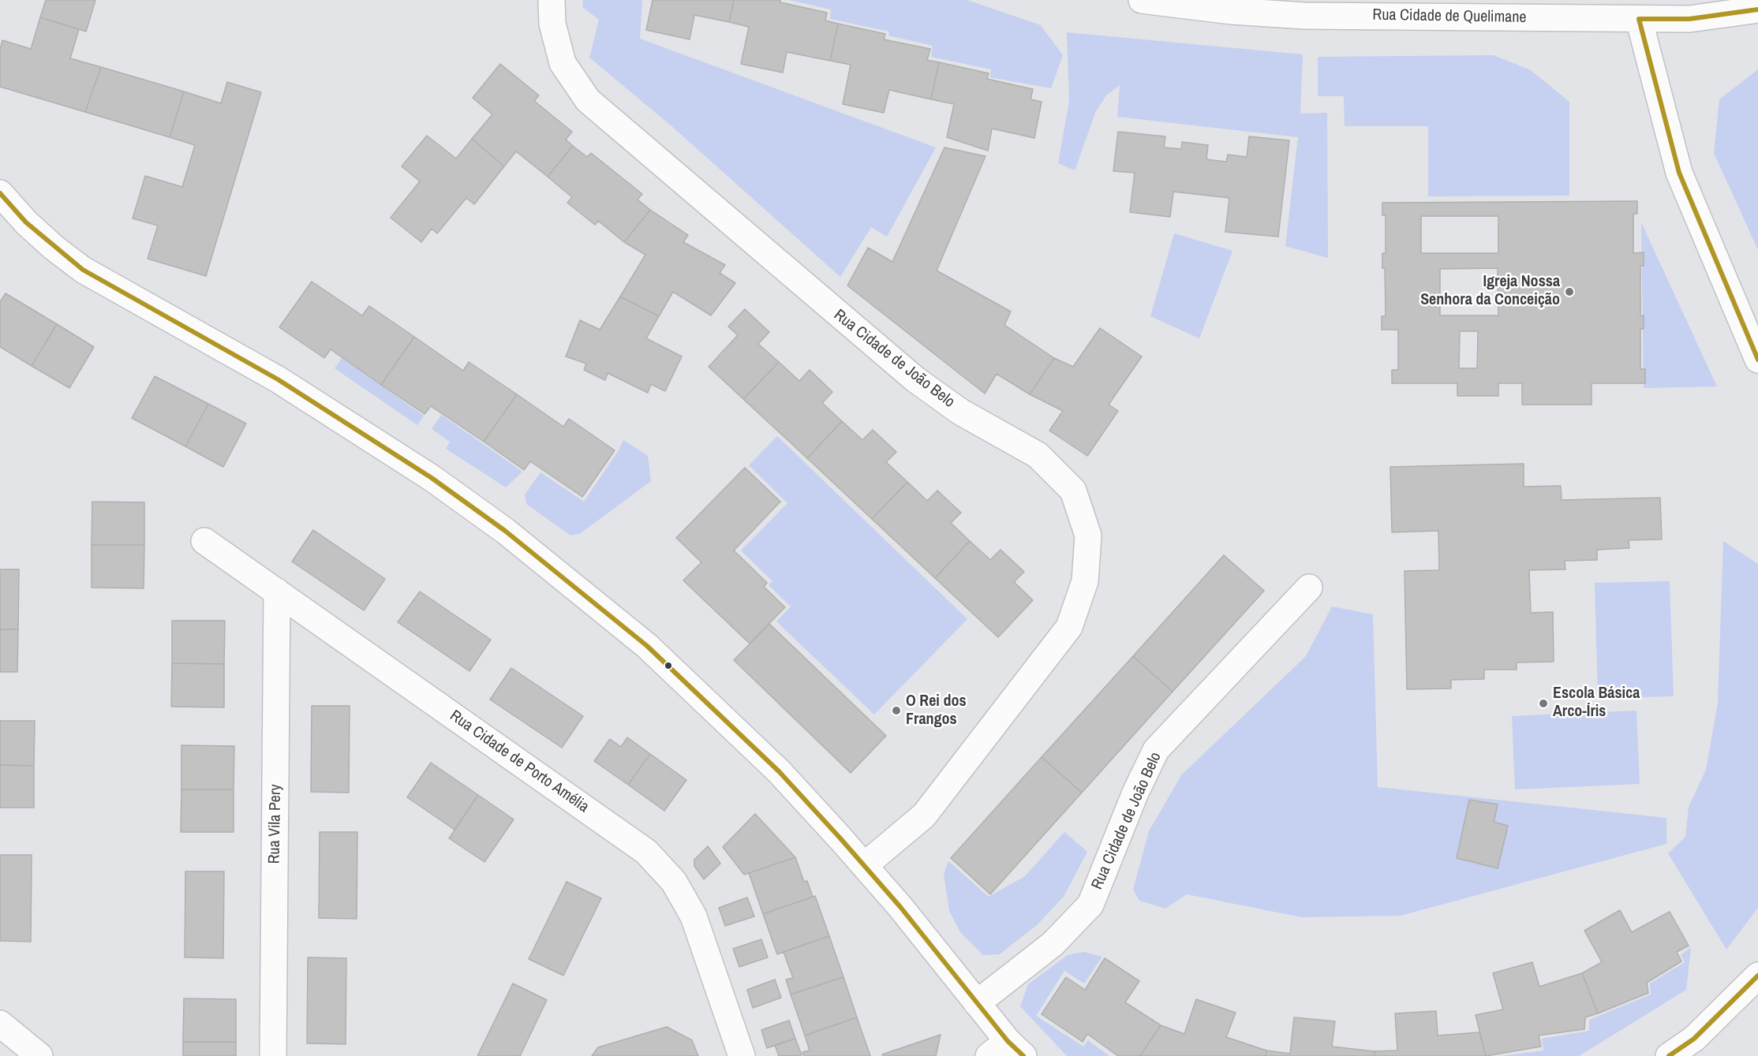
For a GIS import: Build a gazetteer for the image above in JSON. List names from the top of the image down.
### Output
{
  "streets": {
    "street": [
      "Rua Cidade de Quelimane",
      "Rua Cidade de João Belo",
      "Rua Cidade de Porto Amélia",
      "Rua Vila Pery"
    ]
  },
  "crossings": [
    ["Rua Cidade de Porto Amélia", "Rua Vila Pery"]
  ],
  "places": ["Igreja Nossa Senhora da Conceição", "Escola Básica Arco-Íris", "O Rei dos Frangos"]
}
